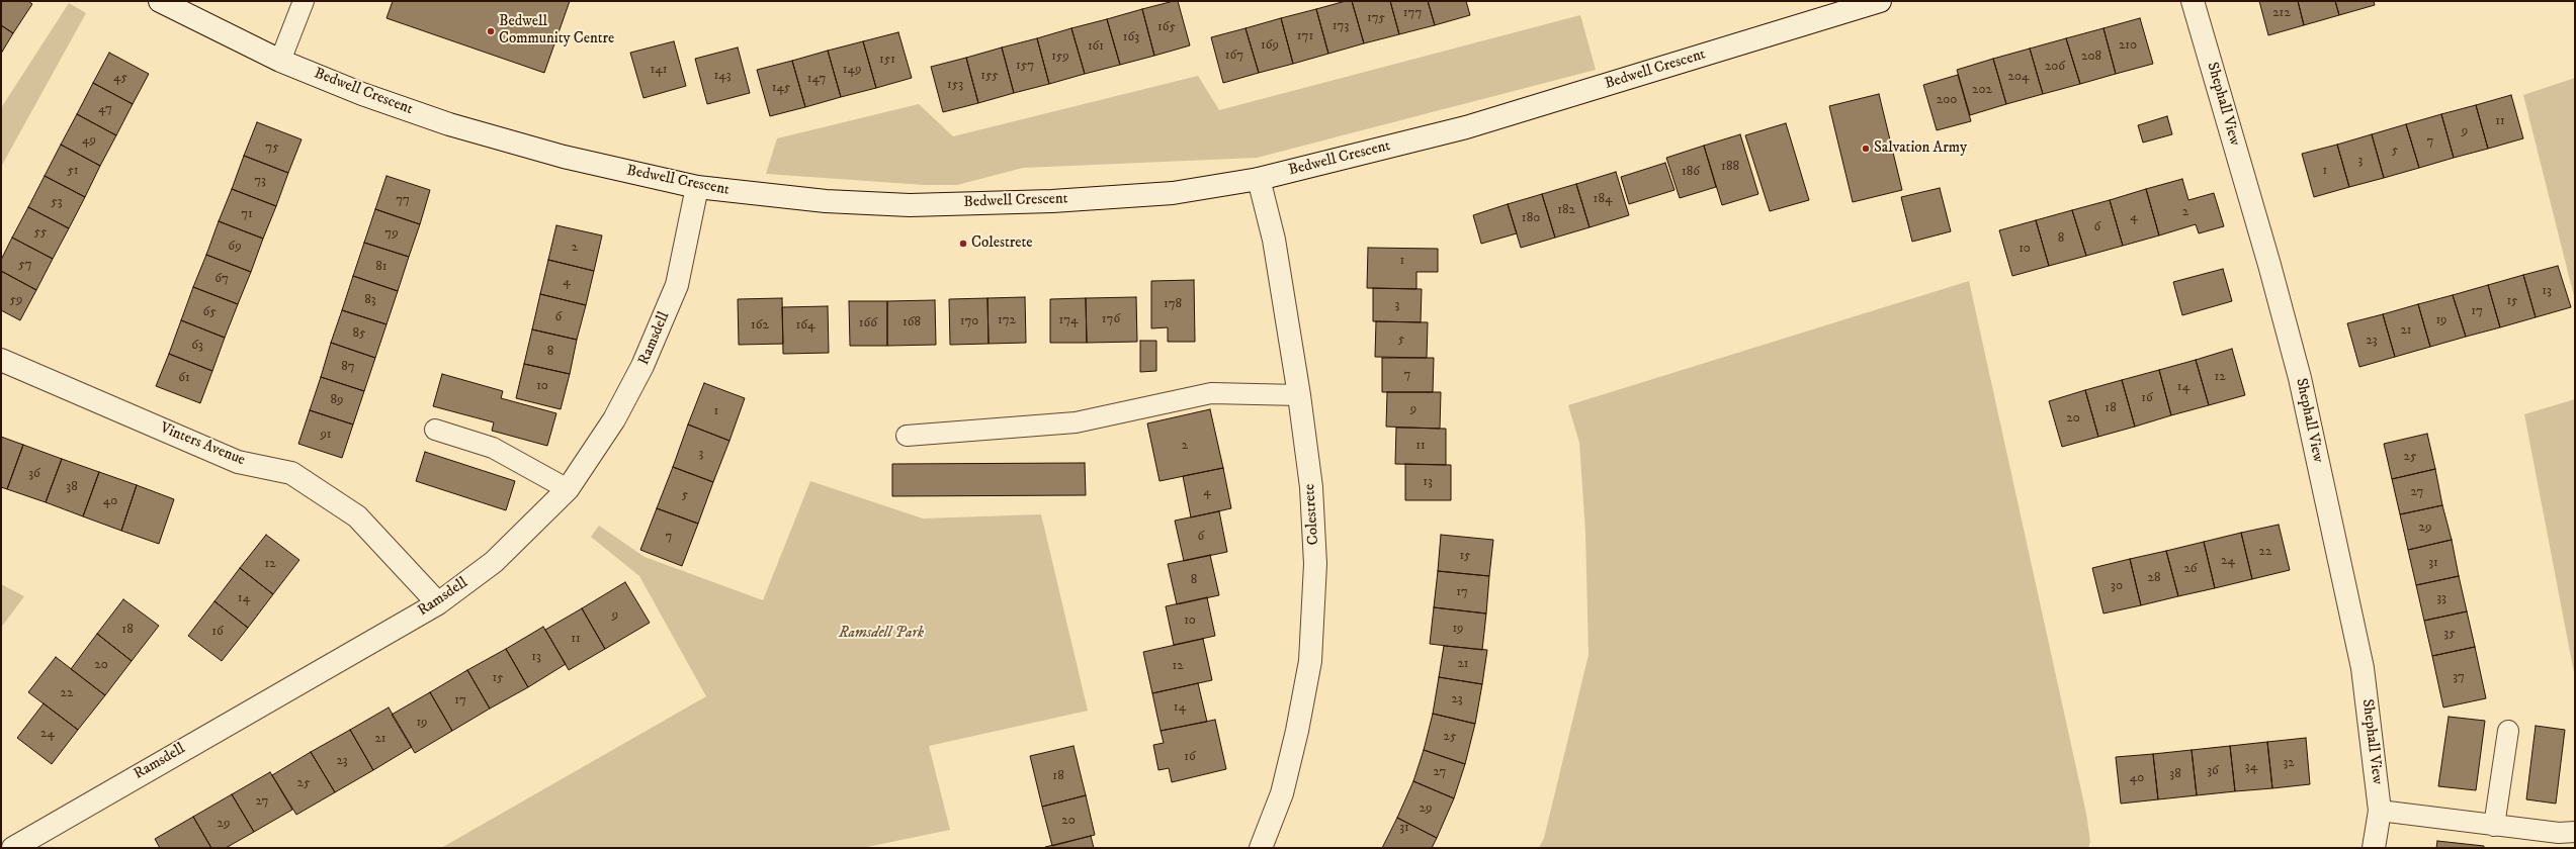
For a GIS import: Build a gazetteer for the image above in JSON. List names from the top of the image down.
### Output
{
  "streets": {
    "street": [
      "Bedwell Crescent",
      "Shephall View",
      "Ramsdell",
      "Vinters Avenue",
      "Colestrete"
    ]
  },
  "crossings": [
    ["Bedwell Crescent", "Ramsdell"],
    ["Bedwell Crescent", "Colestrete"],
    ["Ramsdell", "Vinters Avenue"]
  ],
  "parks": ["Ramsdell Park"],
  "places": ["Bedwell Community Centre", "Salvation Army", "Colestrete"],
  "house_numbers": [
    "177",
    "212",
    "175",
    "173",
    "165",
    "171",
    "163",
    "169",
    "210",
    "161",
    "167",
    "159",
    "208",
    "151",
    "157",
    "206",
    "141",
    "149",
    "143",
    "155",
    "204",
    "45",
    "147",
    "153",
    "145",
    "202",
    "200",
    "47",
    "11",
    "9",
    "49",
    "7",
    "75",
    "5",
    "3",
    "188",
    "51",
    "1",
    "186",
    "73",
    "184",
    "77",
    "53",
    "182",
    "2",
    "71",
    "4",
    "180",
    "6",
    "55",
    "79",
    "8",
    "69",
    "2",
    "10",
    "1",
    "57",
    "81",
    "67",
    "4",
    "13",
    "59",
    "83",
    "15",
    "178",
    "3",
    "17",
    "65",
    "6",
    "176",
    "172",
    "174",
    "19",
    "170",
    "168",
    "166",
    "162",
    "164",
    "21",
    "85",
    "5",
    "23",
    "63",
    "8",
    "87",
    "7",
    "12",
    "61",
    "10",
    "14",
    "16",
    "89",
    "18",
    "9",
    "1",
    "20",
    "91",
    "2",
    "11",
    "3",
    "25",
    "36",
    "13",
    "38",
    "4",
    "27",
    "5",
    "40",
    "29",
    "7",
    "6",
    "22",
    "15",
    "24",
    "31",
    "12",
    "26",
    "28",
    "8",
    "30",
    "17",
    "14",
    "33",
    "9",
    "10",
    "19",
    "18",
    "16",
    "35",
    "11",
    "13",
    "21",
    "20",
    "12",
    "37",
    "15",
    "22",
    "23",
    "17",
    "14",
    "19",
    "24",
    "25",
    "21",
    "16",
    "23",
    "32",
    "34",
    "36",
    "27",
    "38",
    "18",
    "40",
    "25",
    "27",
    "29",
    "20",
    "29",
    "31"
  ]
}
